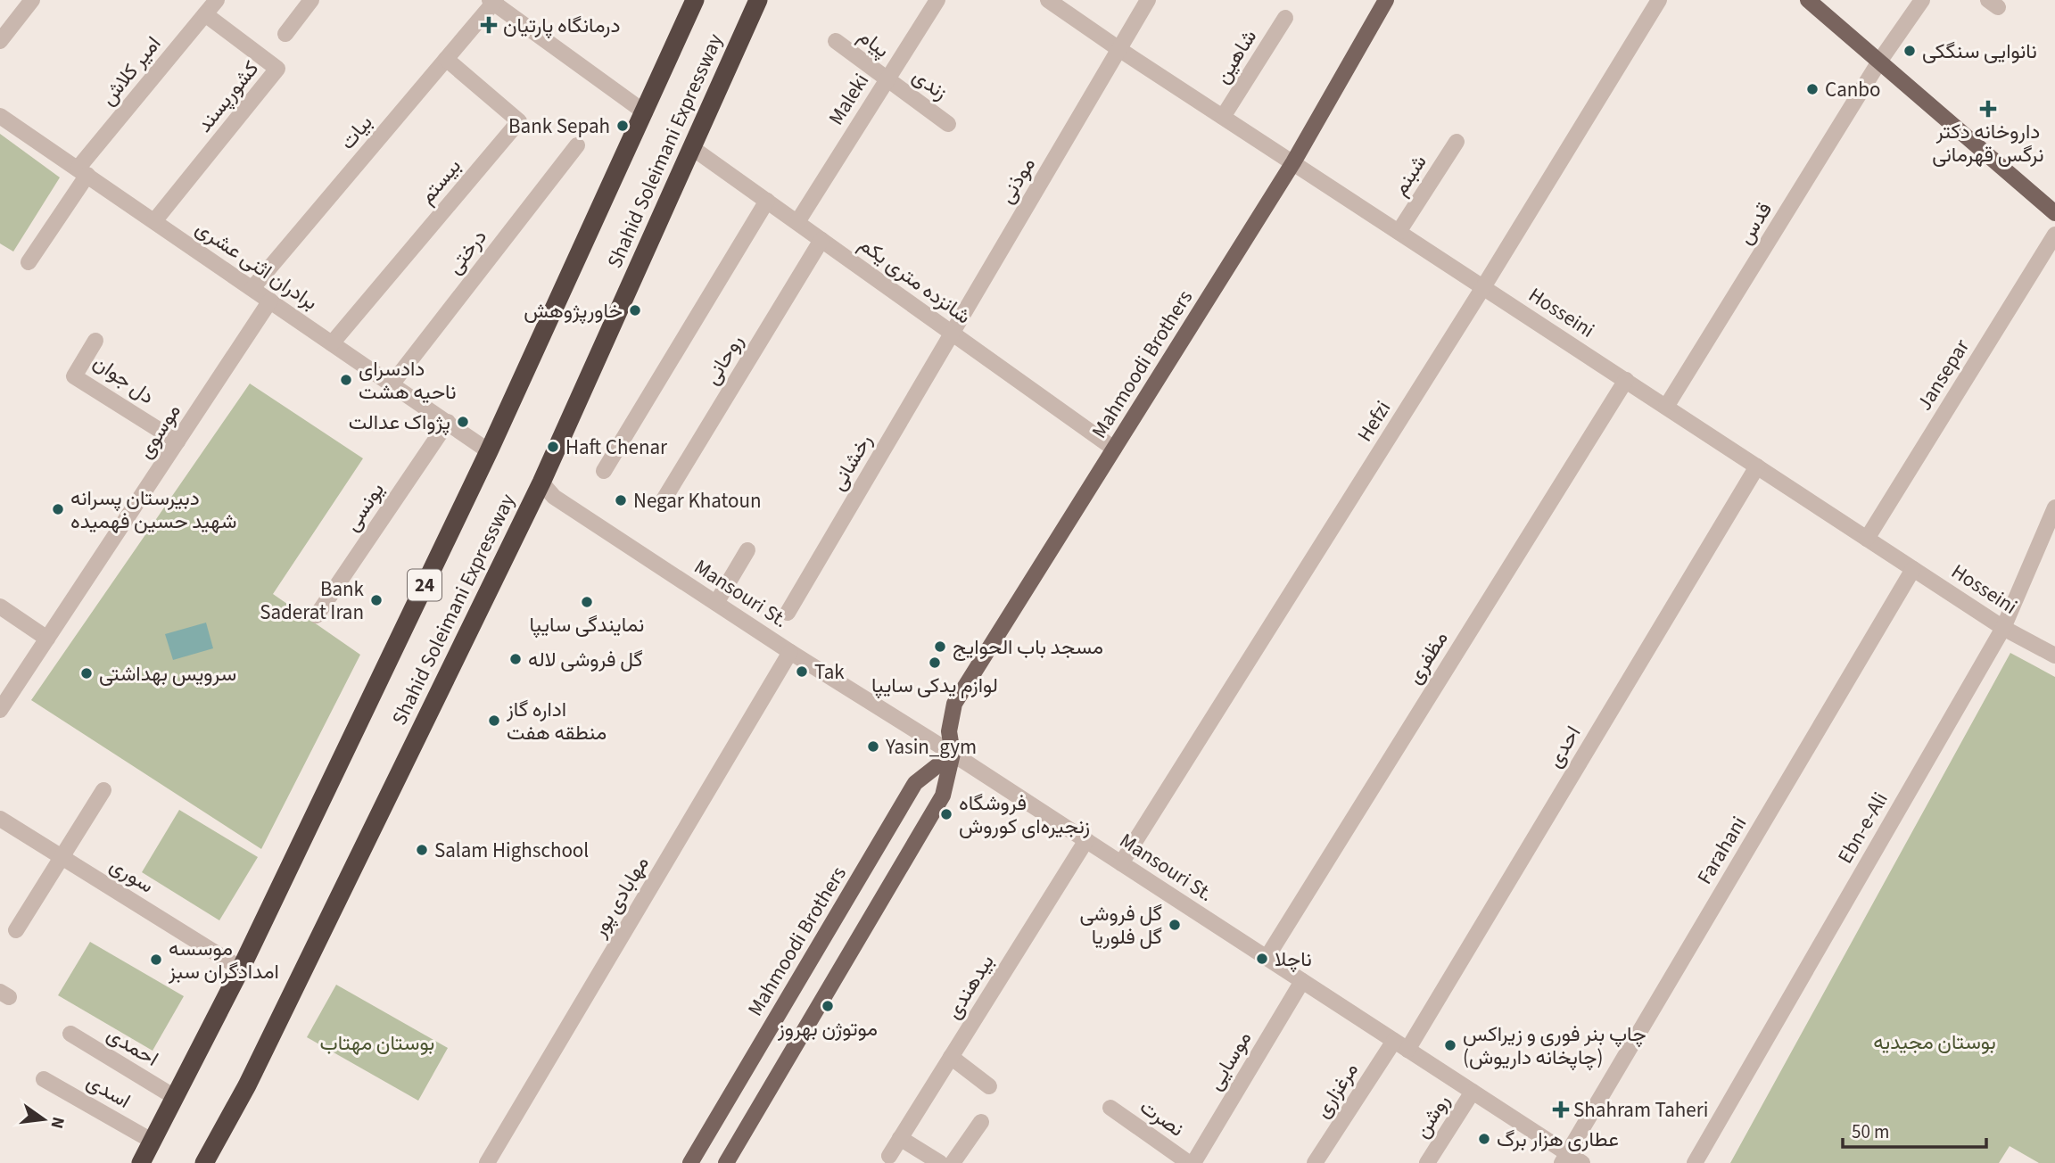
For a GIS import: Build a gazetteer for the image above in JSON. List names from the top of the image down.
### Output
{
  "streets": {
    "highway": ["Shahid Soleimani Expressway", "24"],
    "main road": ["Mahmoodi Brothers"],
    "street": [
      "پیام",
      "شاهین",
      "امیر کلاش",
      "زندی",
      "کشورپسند",
      "Maleki",
      "بیات",
      "شبنم",
      "موذنی",
      "بیستم",
      "قدس",
      "درختی",
      "برادران اثنی عشری",
      "شانزده متری یکم",
      "Hosseini",
      "روحانی",
      "Jansepar",
      "دل جوان",
      "Hefzi",
      "موسوی",
      "رخشانی",
      "یونسی",
      "Mansouri St.",
      "مظفری",
      "احدی",
      "Ebn-e-Ali",
      "Farahani",
      "سوری",
      "مهابادی پور",
      "بیدهندی",
      "احمدی",
      "موسایی",
      "مرغزاری",
      "اسدی",
      "روشن",
      "نصرت"
    ]
  },
  "crossings": [
    ["پیام", "زندی"],
    ["پیام", "Maleki"],
    ["شاهین", "Hosseini"],
    ["امیر کلاش", "کشورپسند"],
    ["امیر کلاش", "برادران اثنی عشری"],
    ["زندی", "Maleki"],
    ["کشورپسند", "برادران اثنی عشری"],
    ["Maleki", "شانزده متری یکم"],
    ["بیات", "بیستم"],
    ["بیات", "برادران اثنی عشری"],
    ["Shahid Soleimani Expressway", "شانزده متری یکم"],
    ["Shahid Soleimani Expressway", "Mansouri St."],
    ["شبنم", "Hosseini"],
    ["موذنی", "شانزده متری یکم"],
    ["موذنی", "Hosseini"],
    ["موذنی", "رخشانی"],
    ["بیستم", "برادران اثنی عشری"],
    ["قدس", "Hosseini"],
    ["درختی", "برادران اثنی عشری"],
    ["برادران اثنی عشری", "موسوی"],
    ["برادران اثنی عشری", "یونسی"],
    ["برادران اثنی عشری", "24"],
    ["شانزده متری یکم", "روحانی"],
    ["شانزده متری یکم", "Mahmoodi Brothers"],
    ["شانزده متری یکم", "رخشانی"],
    ["Hosseini", "Mahmoodi Brothers"],
    ["Hosseini", "Jansepar"],
    ["Hosseini", "Hefzi"],
    ["Hosseini", "مظفری"],
    ["Hosseini", "احدی"],
    ["Hosseini", "Ebn-e-Ali"],
    ["Hosseini", "Farahani"],
    ["Mahmoodi Brothers", "Mansouri St."],
    ["دل جوان", "موسوی"],
    ["Hefzi", "Mansouri St."],
    ["24", "سوری"],
    ["24", "احمدی"],
    ["24", "اسدی"],
    ["Mansouri St.", "مظفری"],
    ["Mansouri St.", "احدی"],
    ["Mansouri St.", "Farahani"],
    ["Mansouri St.", "مهابادی پور"],
    ["Mansouri St.", "بیدهندی"],
    ["Mansouri St.", "موسایی"],
    ["Mansouri St.", "مرغزاری"],
    ["Mansouri St.", "روشن"],
    ["احدی", "مرغزاری"]
  ],
  "parks": ["بوستان مجیدیه", "بوستان مهتاب"],
  "places": {
    "health": ["درمانگاه پارتیان", "داروخانه دکتر نرگس قهرمانی", "Shahram Taheri"],
    "other": [
      "نانوایی سنگکی",
      "Canbo",
      "Bank Sepah",
      "خاورپژوهش",
      "دادسرای ناحیه هشت",
      "پژواک عدالت",
      "Haft Chenar",
      "Negar Khatoun",
      "دبیرستان پسرانه شهید حسین فهمیده",
      "Bank Saderat Iran",
      "نمایندگی سایپا",
      "مسجد باب الحوایج",
      "گل فروشی لاله",
      "لوازم یدکی سایپا",
      "Tak",
      "سرویس بهداشتی",
      "اداره گاز منطقه هفت",
      "Yasin_gym",
      "فروشگاه زنجیره‌ای کوروش",
      "Salam Highschool",
      "گل فروشی گل فلوریا",
      "ناچلا",
      "موسسه امدادگران سبز",
      "موتوژن بهروز",
      "چاپ بنر فوری و زیراکس (چاپخانه داریوش)",
      "عطاری هزار برگ"
    ]
  },
  "scale_bar": "50 m",
  "north": "right"
}
